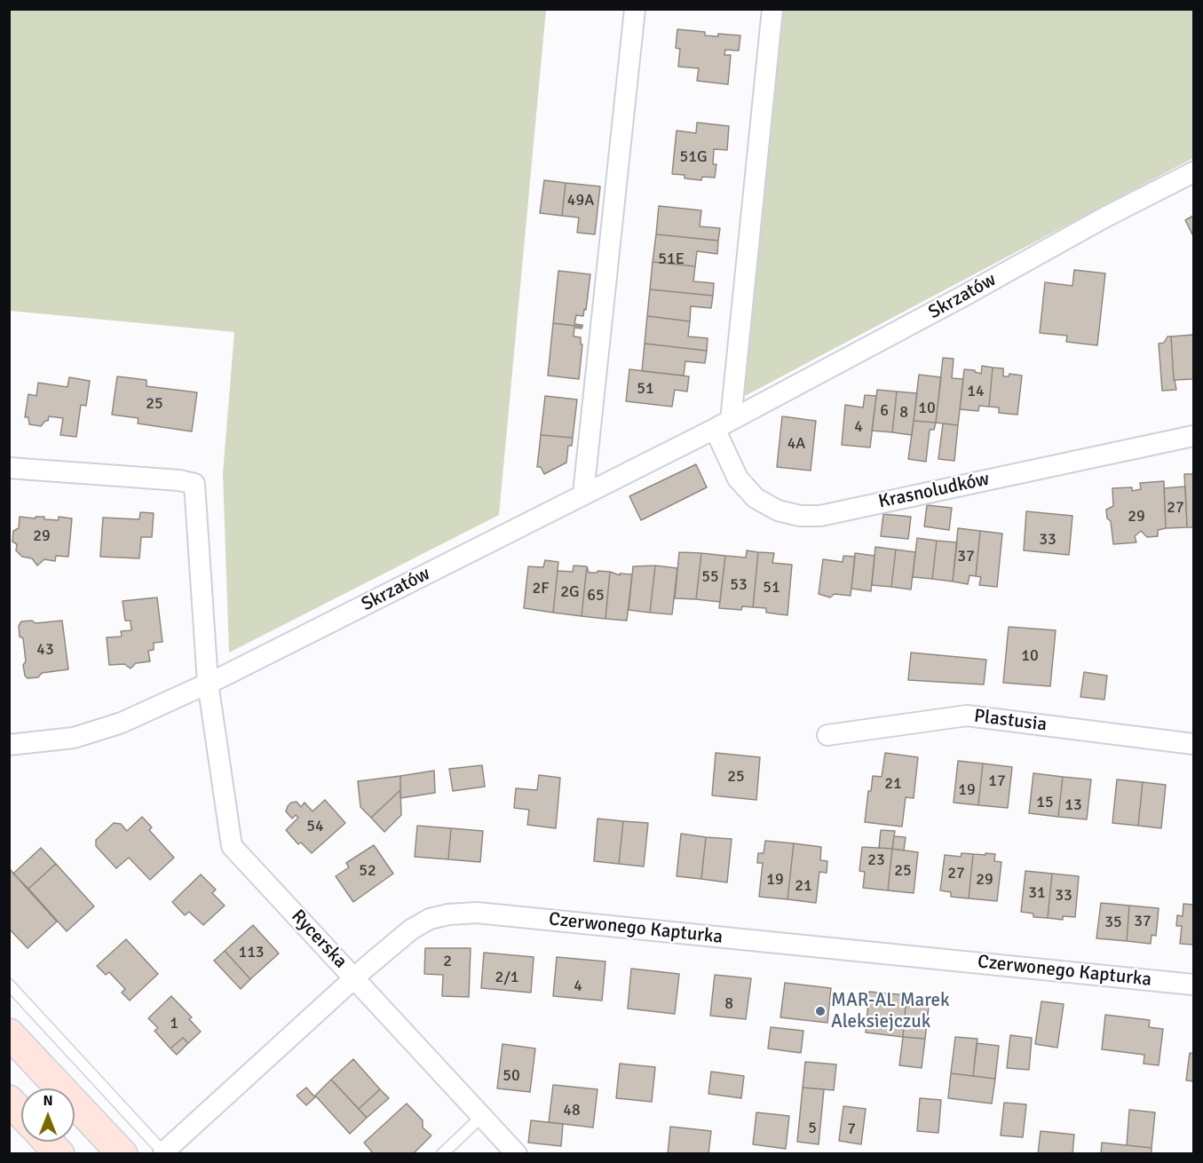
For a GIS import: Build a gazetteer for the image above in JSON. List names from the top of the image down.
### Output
{
  "streets": {
    "street": [
      "Skrzatów",
      "Krasnoludków",
      "Plastusia",
      "Czerwonego Kapturka",
      "Rycerska"
    ]
  },
  "crossings": [
    ["Skrzatów", "Krasnoludków"],
    ["Skrzatów", "Rycerska"],
    ["Czerwonego Kapturka", "Rycerska"]
  ],
  "places": ["MAR-AL Marek Aleksiejczuk"],
  "house_numbers": [
    "51G",
    "49A",
    "51E",
    "51",
    "14",
    "25",
    "10",
    "6",
    "8",
    "4",
    "4A",
    "27",
    "29",
    "29",
    "33",
    "37",
    "55",
    "53",
    "51",
    "2F",
    "2G",
    "65",
    "43",
    "10",
    "25",
    "17",
    "21",
    "19",
    "15",
    "13",
    "54",
    "23",
    "52",
    "25",
    "27",
    "19",
    "29",
    "21",
    "31",
    "33",
    "37",
    "35",
    "113",
    "2",
    "2/1",
    "4",
    "8",
    "1",
    "50",
    "48",
    "5",
    "7"
  ],
  "north": "top"
}
